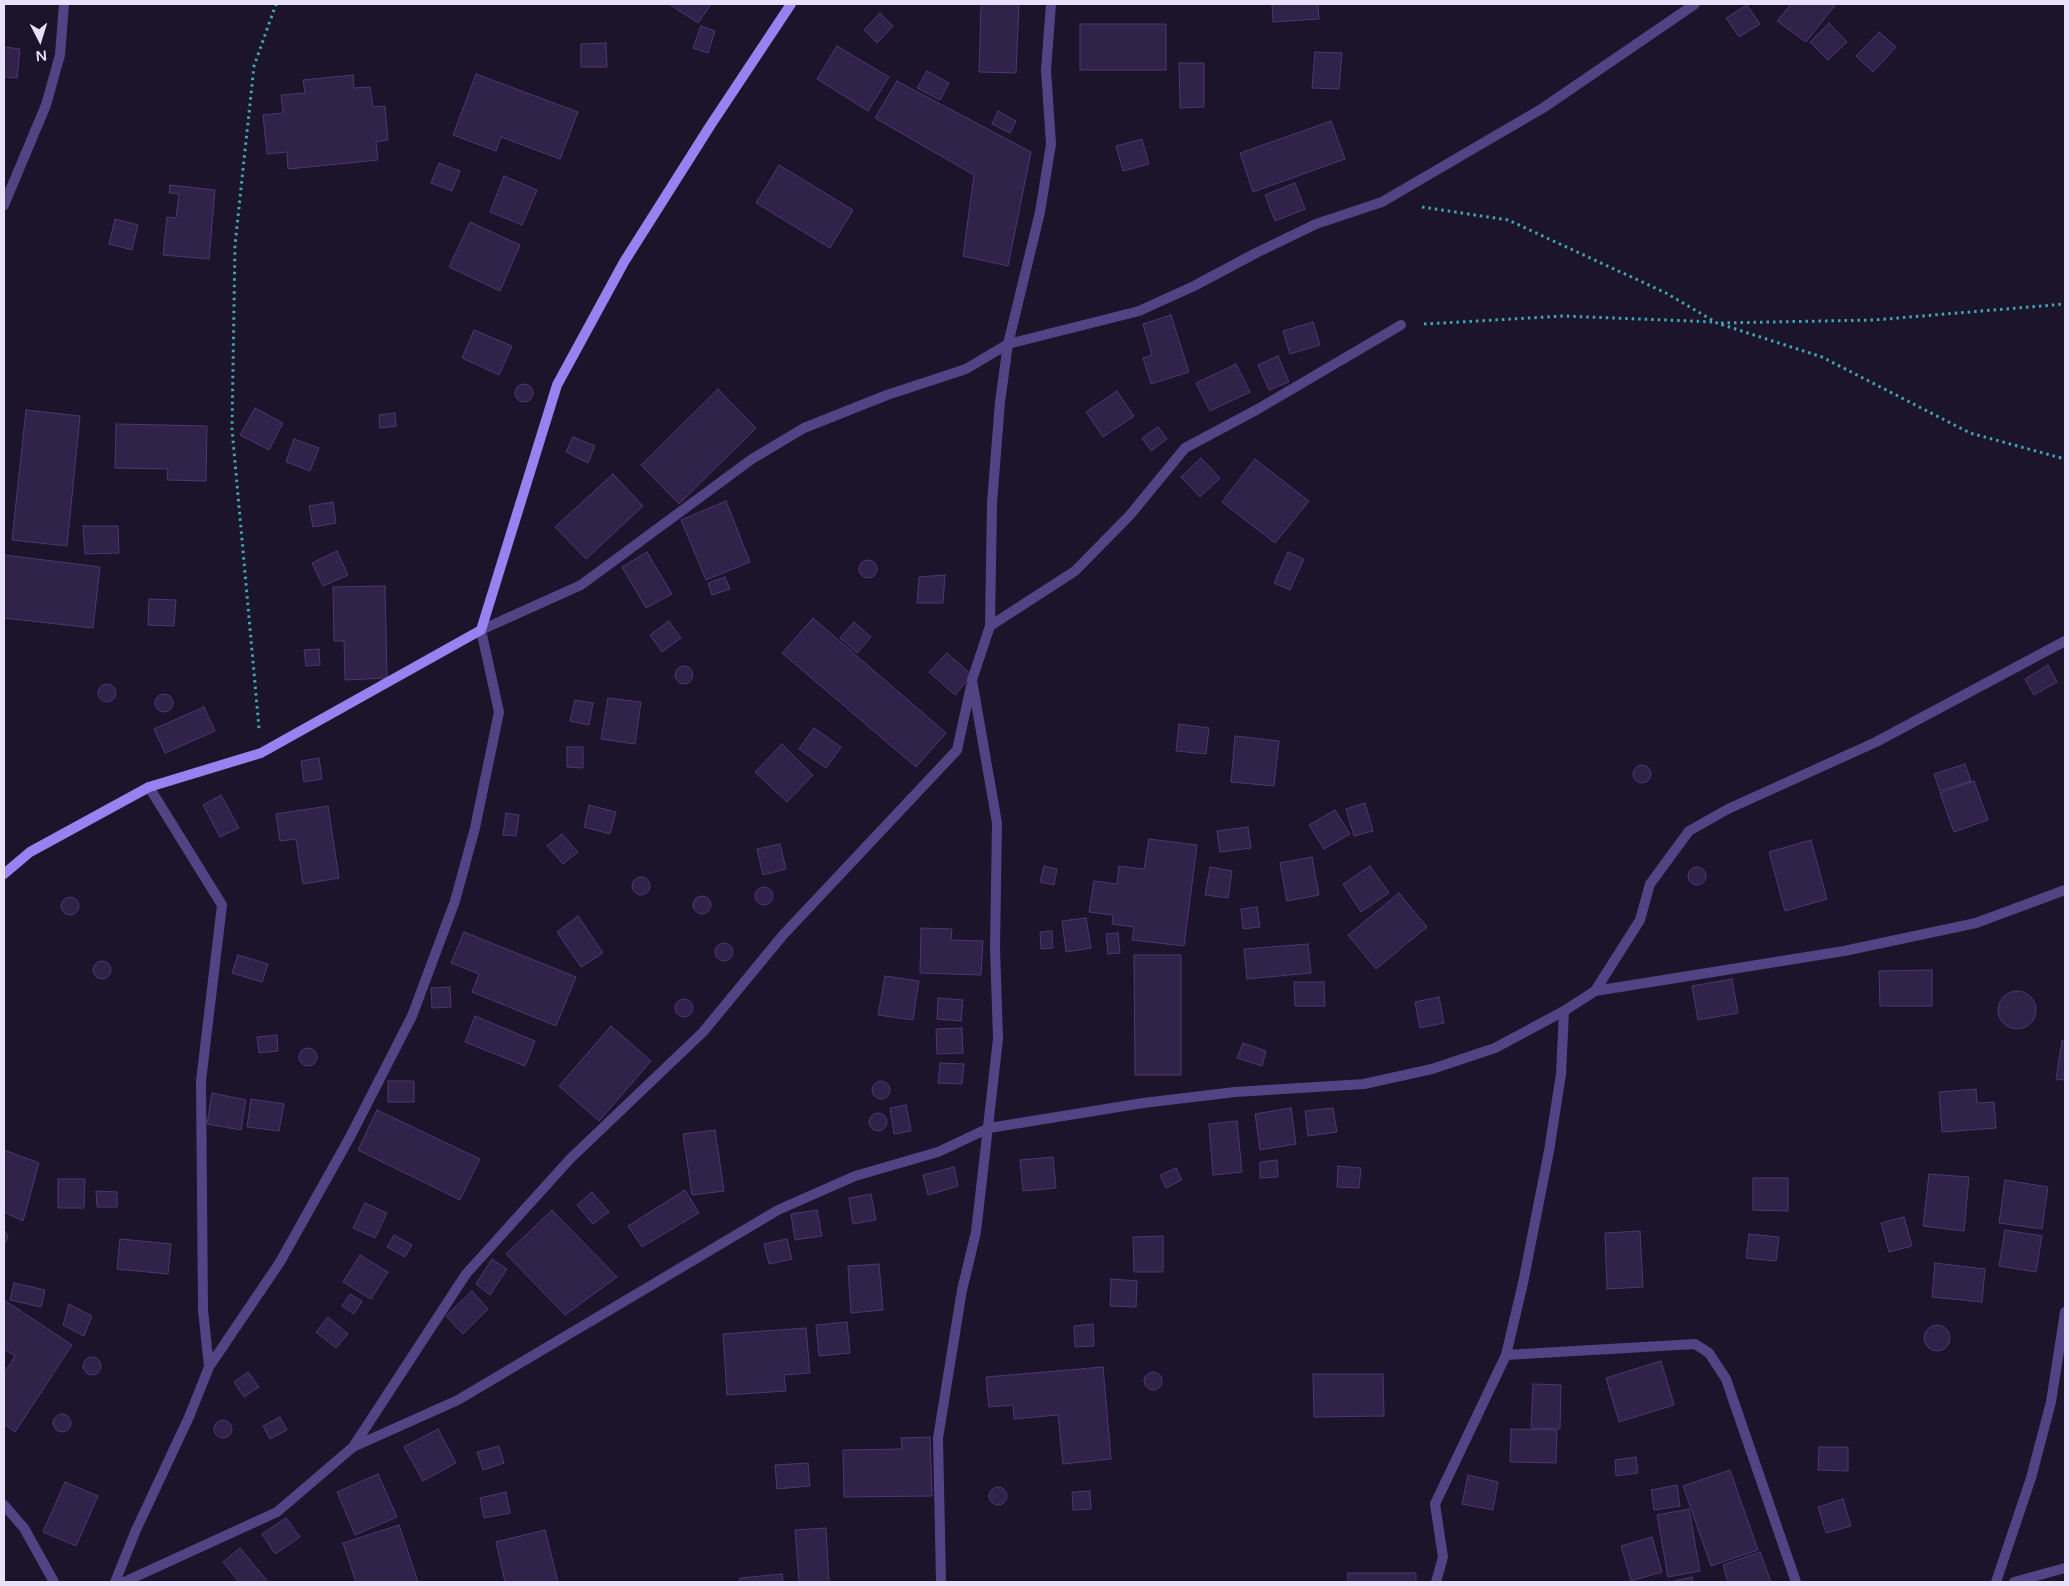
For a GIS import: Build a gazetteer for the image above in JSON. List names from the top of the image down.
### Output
{
  "north": "bottom"
}
